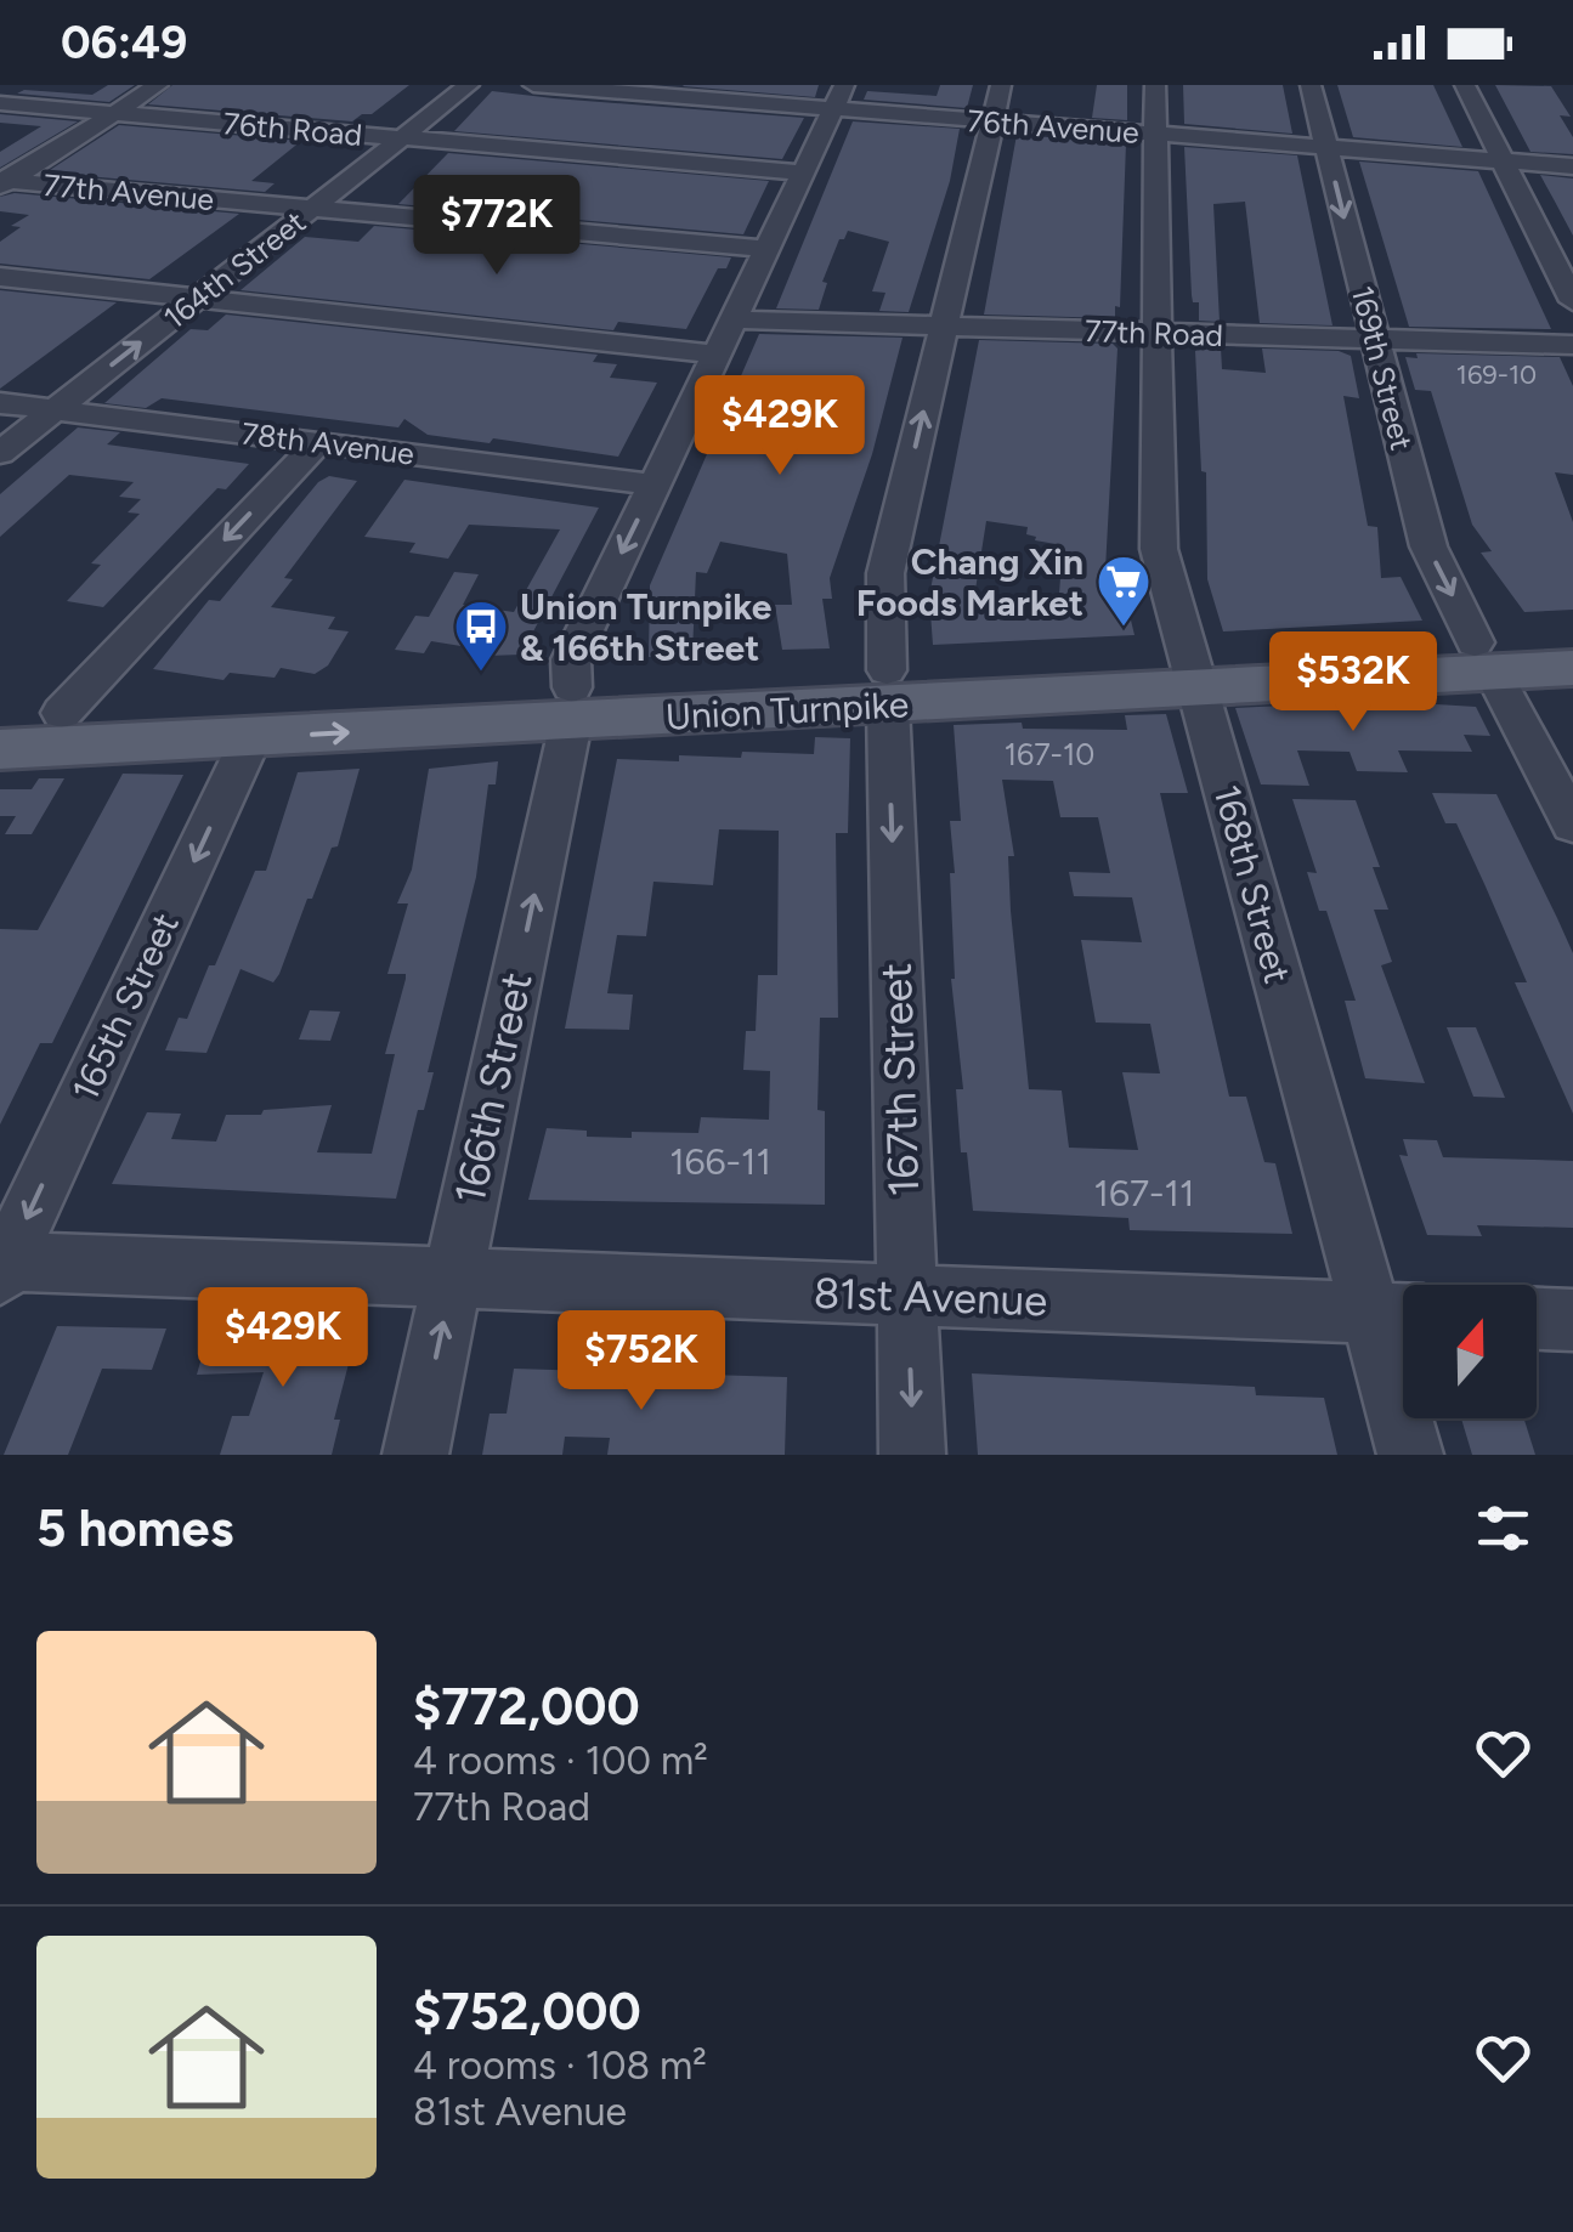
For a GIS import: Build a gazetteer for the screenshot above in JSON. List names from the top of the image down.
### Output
{
  "streets": {
    "main road": ["Union Turnpike"],
    "street": [
      "76th Avenue",
      "76th Road",
      "77th Avenue",
      "164th Street",
      "77th Road",
      "169th Street",
      "78th Avenue",
      "168th Street",
      "165th Street",
      "167th Street",
      "166th Street",
      "81st Avenue"
    ]
  },
  "crossings": [
    ["76th Avenue", "169th Street"],
    ["76th Avenue", "168th Street"],
    ["76th Avenue", "167th Street"],
    ["76th Avenue", "166th Street"],
    ["76th Road", "164th Street"],
    ["76th Road", "166th Street"],
    ["77th Avenue", "164th Street"],
    ["77th Avenue", "166th Street"],
    ["164th Street", "78th Avenue"],
    ["77th Road", "169th Street"],
    ["77th Road", "168th Street"],
    ["77th Road", "167th Street"],
    ["77th Road", "166th Street"],
    ["169th Street", "Union Turnpike"],
    ["78th Avenue", "166th Street"],
    ["Union Turnpike", "168th Street"],
    ["Union Turnpike", "165th Street"],
    ["Union Turnpike", "167th Street"],
    ["Union Turnpike", "166th Street"],
    ["168th Street", "81st Avenue"],
    ["165th Street", "81st Avenue"],
    ["167th Street", "81st Avenue"],
    ["166th Street", "81st Avenue"]
  ],
  "one_way": ["165th Street"],
  "places": {
    "supermarket": ["Chang Xin Foods Market"],
    "bus stop": ["Union Turnpike & 166th Street"]
  },
  "house_numbers": [
    "169-10",
    "167-10",
    "166-11",
    "167-11"
  ],
  "north": "top",
  "page": {
    "status": "06:49",
    "price": [
      "$772K",
      "$429K",
      "$532K",
      "$429K",
      "$752K"
    ],
    "heading": "5 homes",
    "list": [
      {
        "name": "$772,000",
        "note": "4 rooms · 100 m² · 77th Road"
      },
      {
        "name": "$752,000",
        "note": "4 rooms · 108 m² · 81st Avenue"
      }
    ]
  }
}
